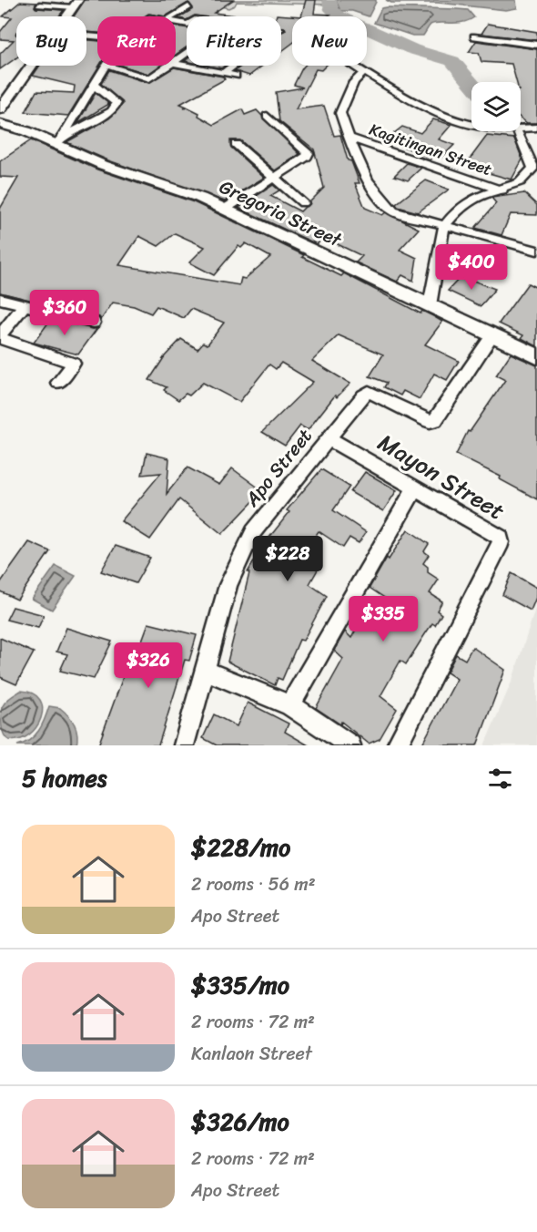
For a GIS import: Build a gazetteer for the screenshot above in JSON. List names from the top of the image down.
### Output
{
  "streets": {
    "street": [
      "Kagitingan Street",
      "Gregoria Street",
      "Apo Street",
      "Mayon Street"
    ]
  },
  "crossings": [
    ["Gregoria Street", "Apo Street"],
    ["Apo Street", "Mayon Street"]
  ],
  "page": {
    "chip": [
      "Buy",
      "Rent",
      "Filters",
      "New"
    ],
    "price": [
      "$400",
      "$360",
      "$228",
      "$335",
      "$326"
    ],
    "heading": "5 homes",
    "list": [
      {
        "name": "$228/mo",
        "note": "2 rooms · 56 m² · Apo Street"
      },
      {
        "name": "$335/mo",
        "note": "2 rooms · 72 m² · Kanlaon Street"
      },
      {
        "name": "$326/mo",
        "note": "2 rooms · 72 m² · Apo Street"
      }
    ]
  }
}
